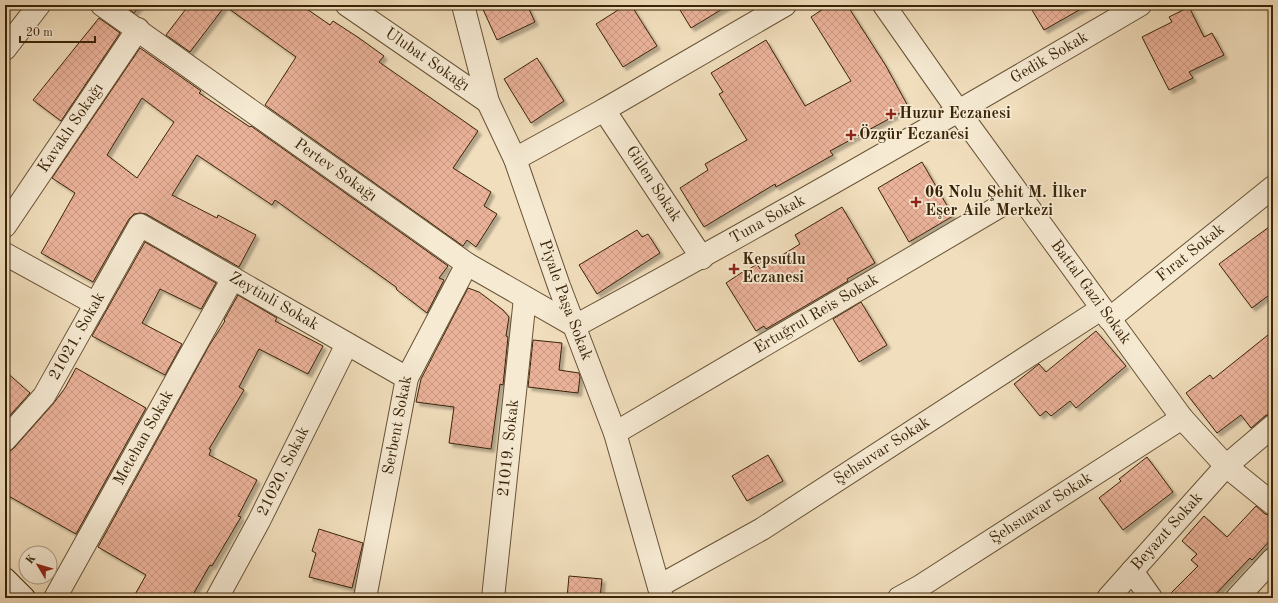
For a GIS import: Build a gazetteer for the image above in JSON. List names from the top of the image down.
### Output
{
  "streets": {
    "street": [
      "Gedik Sokak",
      "Ulubat Sokağı",
      "Kavaklı Sokağı",
      "Pertev Sokağı",
      "Gülen Sokak",
      "Tuna Sokak",
      "Fırat Sokak",
      "Battal Gazi Sokak",
      "Piyale Paşa Sokak",
      "Zeytinli Sokak",
      "Ertuğrul Reis Sokak",
      "21021. Sokak",
      "Serbent Sokak",
      "Metehan Sokak",
      "21019. Sokak",
      "Şehsuvar Sokak",
      "21020. Sokak",
      "Şehsuavar Sokak",
      "Beyazıt Sokak"
    ]
  },
  "crossings": [
    ["Gedik Sokak", "Tuna Sokak"],
    ["Gedik Sokak", "Battal Gazi Sokak"],
    ["Ulubat Sokağı", "Piyale Paşa Sokak"],
    ["Kavaklı Sokağı", "Pertev Sokağı"],
    ["Pertev Sokağı", "Tuna Sokak"],
    ["Pertev Sokağı", "Piyale Paşa Sokak"],
    ["Pertev Sokağı", "Serbent Sokak"],
    ["Pertev Sokağı", "21019. Sokak"],
    ["Gülen Sokak", "Tuna Sokak"],
    ["Tuna Sokak", "Battal Gazi Sokak"],
    ["Tuna Sokak", "Piyale Paşa Sokak"],
    ["Fırat Sokak", "Battal Gazi Sokak"],
    ["Fırat Sokak", "Şehsuvar Sokak"],
    ["Battal Gazi Sokak", "Ertuğrul Reis Sokak"],
    ["Battal Gazi Sokak", "Şehsuvar Sokak"],
    ["Battal Gazi Sokak", "Şehsuavar Sokak"],
    ["Battal Gazi Sokak", "Beyazıt Sokak"],
    ["Piyale Paşa Sokak", "Ertuğrul Reis Sokak"],
    ["Piyale Paşa Sokak", "Şehsuvar Sokak"],
    ["Zeytinli Sokak", "21021. Sokak"],
    ["Zeytinli Sokak", "Serbent Sokak"],
    ["Zeytinli Sokak", "Metehan Sokak"],
    ["Zeytinli Sokak", "21020. Sokak"]
  ],
  "places": {
    "health": [
      "Huzur Eczanesi",
      "Özgür Eczanesi",
      "06 Nolu Şehit M. İlker Eşer Aile Merkezi",
      "Kepsutlu Eczanesi"
    ]
  },
  "scale_bar": "20 m",
  "north": "top left"
}
